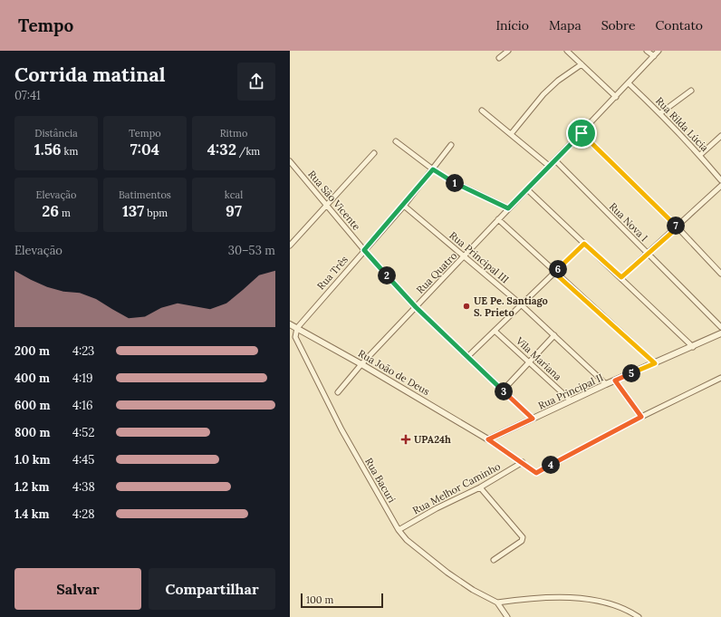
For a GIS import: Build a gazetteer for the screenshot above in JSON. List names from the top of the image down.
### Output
{
  "streets": {
    "street": [
      "Rua Rilda Lúcia",
      "Rua São Vicente",
      "Rua Nova I",
      "Rua Principal III",
      "Rua Três",
      "Rua Quatro",
      "Vila Mariana",
      "Rua João de Deus",
      "Rua Principal II",
      "Rua Bacuri",
      "Rua Melhor Caminho"
    ]
  },
  "crossings": [
    ["Rua Rilda Lúcia", "Rua Quatro"],
    ["Rua São Vicente", "Rua Três"],
    ["Rua São Vicente", "Rua Quatro"],
    ["Rua São Vicente", "Rua Principal II"],
    ["Rua Nova I", "Rua Quatro"],
    ["Rua Principal III", "Rua Três"],
    ["Rua Principal III", "Rua Quatro"],
    ["Rua Principal III", "Rua Principal II"],
    ["Rua Três", "Rua João de Deus"],
    ["Rua Três", "Rua Bacuri"],
    ["Rua Quatro", "Rua João de Deus"],
    ["Vila Mariana", "Rua Principal II"],
    ["Rua João de Deus", "Rua Principal II"],
    ["Rua João de Deus", "Rua Bacuri"],
    ["Rua Bacuri", "Rua Melhor Caminho"]
  ],
  "places": {
    "other": ["UE Pe. Santiago S. Prieto"],
    "health": ["UPA24h"]
  },
  "scale_bar": "100 m",
  "page": {
    "header": "Tempo",
    "nav": [
      "Início",
      "Mapa",
      "Sobre",
      "Contato"
    ],
    "heading": ["Corrida matinal", "07:41"],
    "stats": [
      ["Distância", "1.56 km"],
      ["Tempo", "7:04"],
      ["Ritmo", "4:32 /km"],
      ["Elevação", "26 m"],
      ["Batimentos", "137 bpm"],
      ["kcal", "97"]
    ],
    "pins": [
      "1",
      "7",
      "6",
      "2",
      "5",
      "3",
      "4"
    ],
    "chart": ["Elevação", "30–53 m"],
    "list": [
      {
        "name": "200 m",
        "note": "4:23"
      },
      {
        "name": "400 m",
        "note": "4:19"
      },
      {
        "name": "600 m",
        "note": "4:16"
      },
      {
        "name": "800 m",
        "note": "4:52"
      },
      {
        "name": "1.0 km",
        "note": "4:45"
      },
      {
        "name": "1.2 km",
        "note": "4:38"
      },
      {
        "name": "1.4 km",
        "note": "4:28"
      }
    ],
    "buttons": ["Salvar", "Compartilhar"],
    "scale": "100 m"
  }
}
